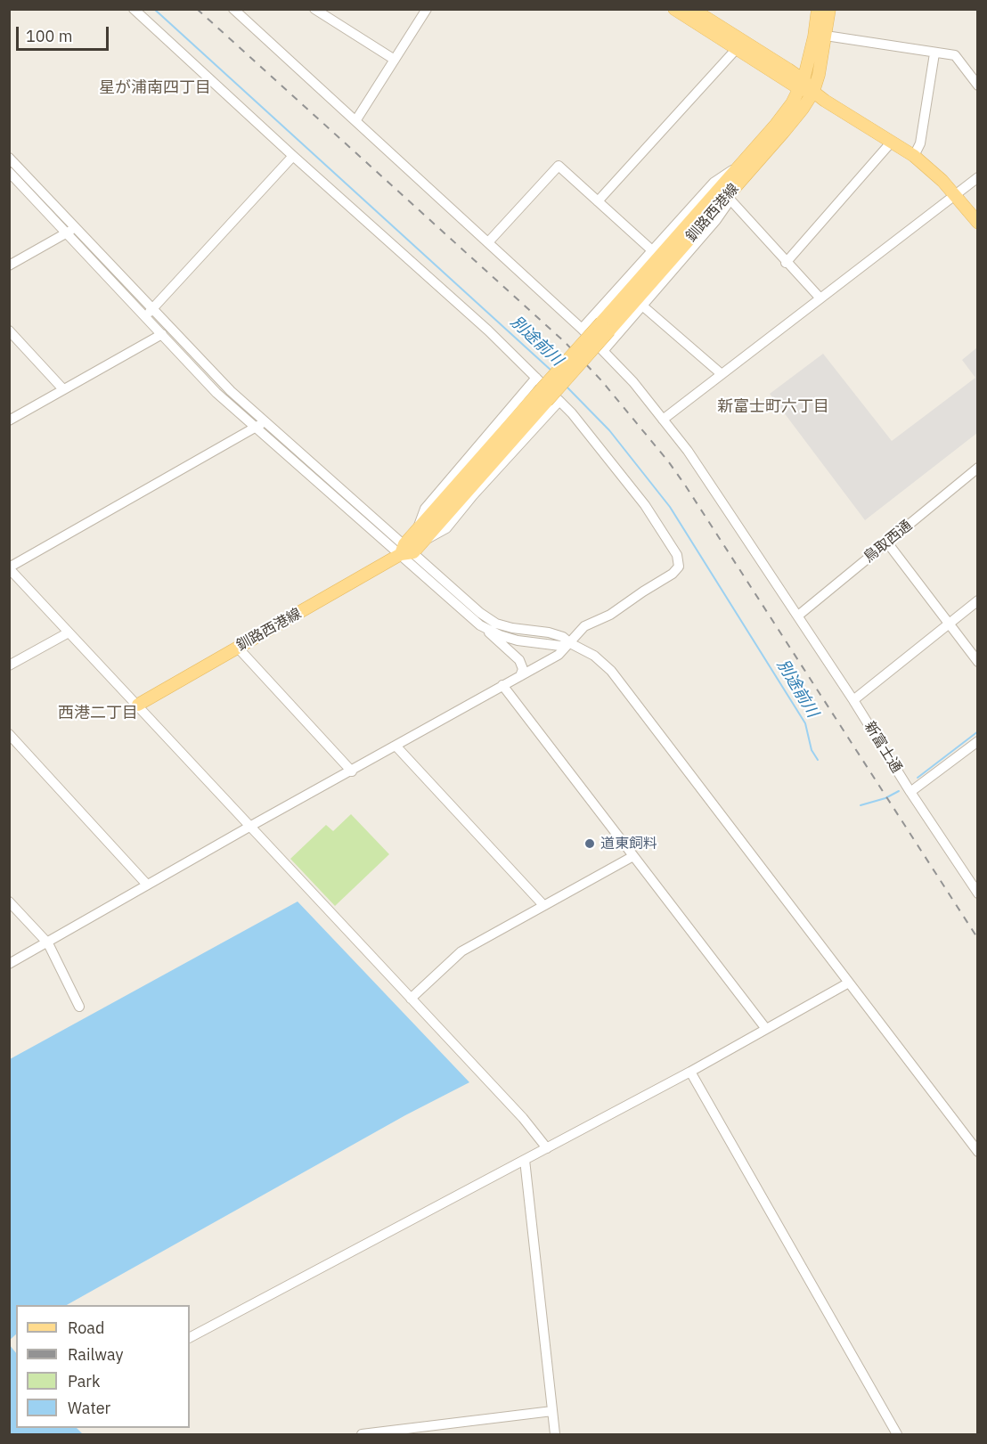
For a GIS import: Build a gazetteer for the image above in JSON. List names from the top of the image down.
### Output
{
  "streets": {
    "main road": ["釧路西港線"],
    "street": ["鳥取西通", "新富士通"]
  },
  "crossings": [
    ["鳥取西通", "新富士通"]
  ],
  "districts": ["星が浦南四丁目", "新富士町六丁目", "西港二丁目"],
  "water": ["別途前川"],
  "places": ["道東飼料"],
  "legend": [
    "Road",
    "Railway",
    "Park",
    "Water"
  ],
  "scale_bar": "100 m"
}
